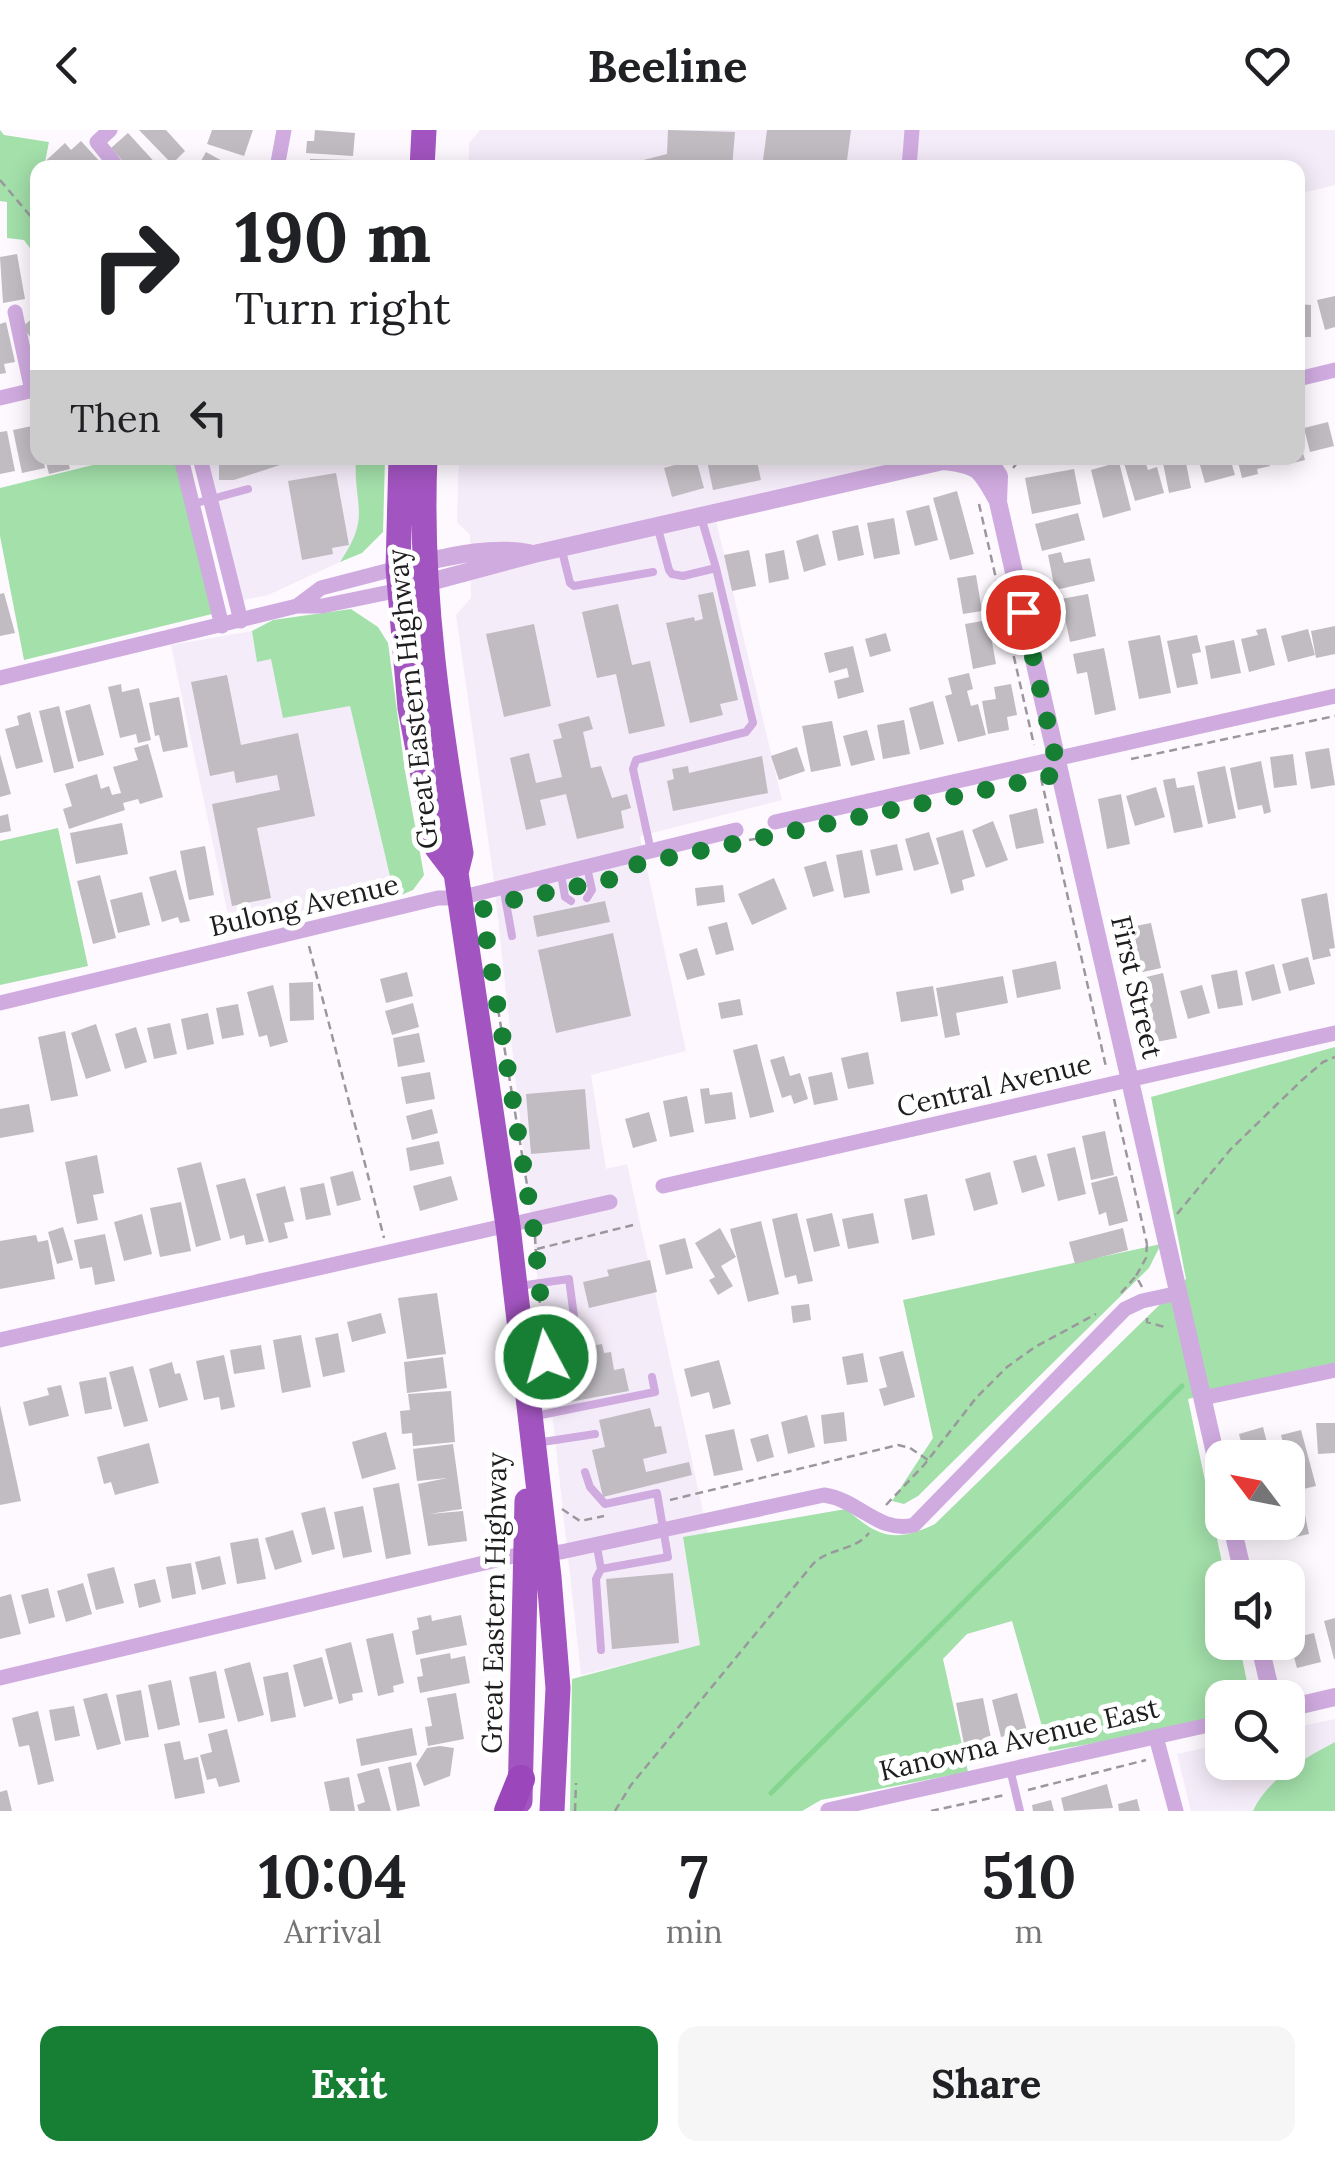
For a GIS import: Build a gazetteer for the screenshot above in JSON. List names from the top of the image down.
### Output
{
  "streets": {
    "highway": ["Great Eastern Highway"],
    "street": [
      "Bulong Avenue",
      "First Street",
      "Central Avenue",
      "Kanowna Avenue East"
    ]
  },
  "crossings": [
    ["Great Eastern Highway", "Bulong Avenue"],
    ["First Street", "Central Avenue"]
  ],
  "north": "top left",
  "page": {
    "header": "Beeline",
    "turn": ["190 m", "Turn right"],
    "then": "Then",
    "eta": [
      "10:04",
      "Arrival",
      "7",
      "min",
      "510",
      "m"
    ],
    "buttons": ["Exit", "Share"]
  }
}
